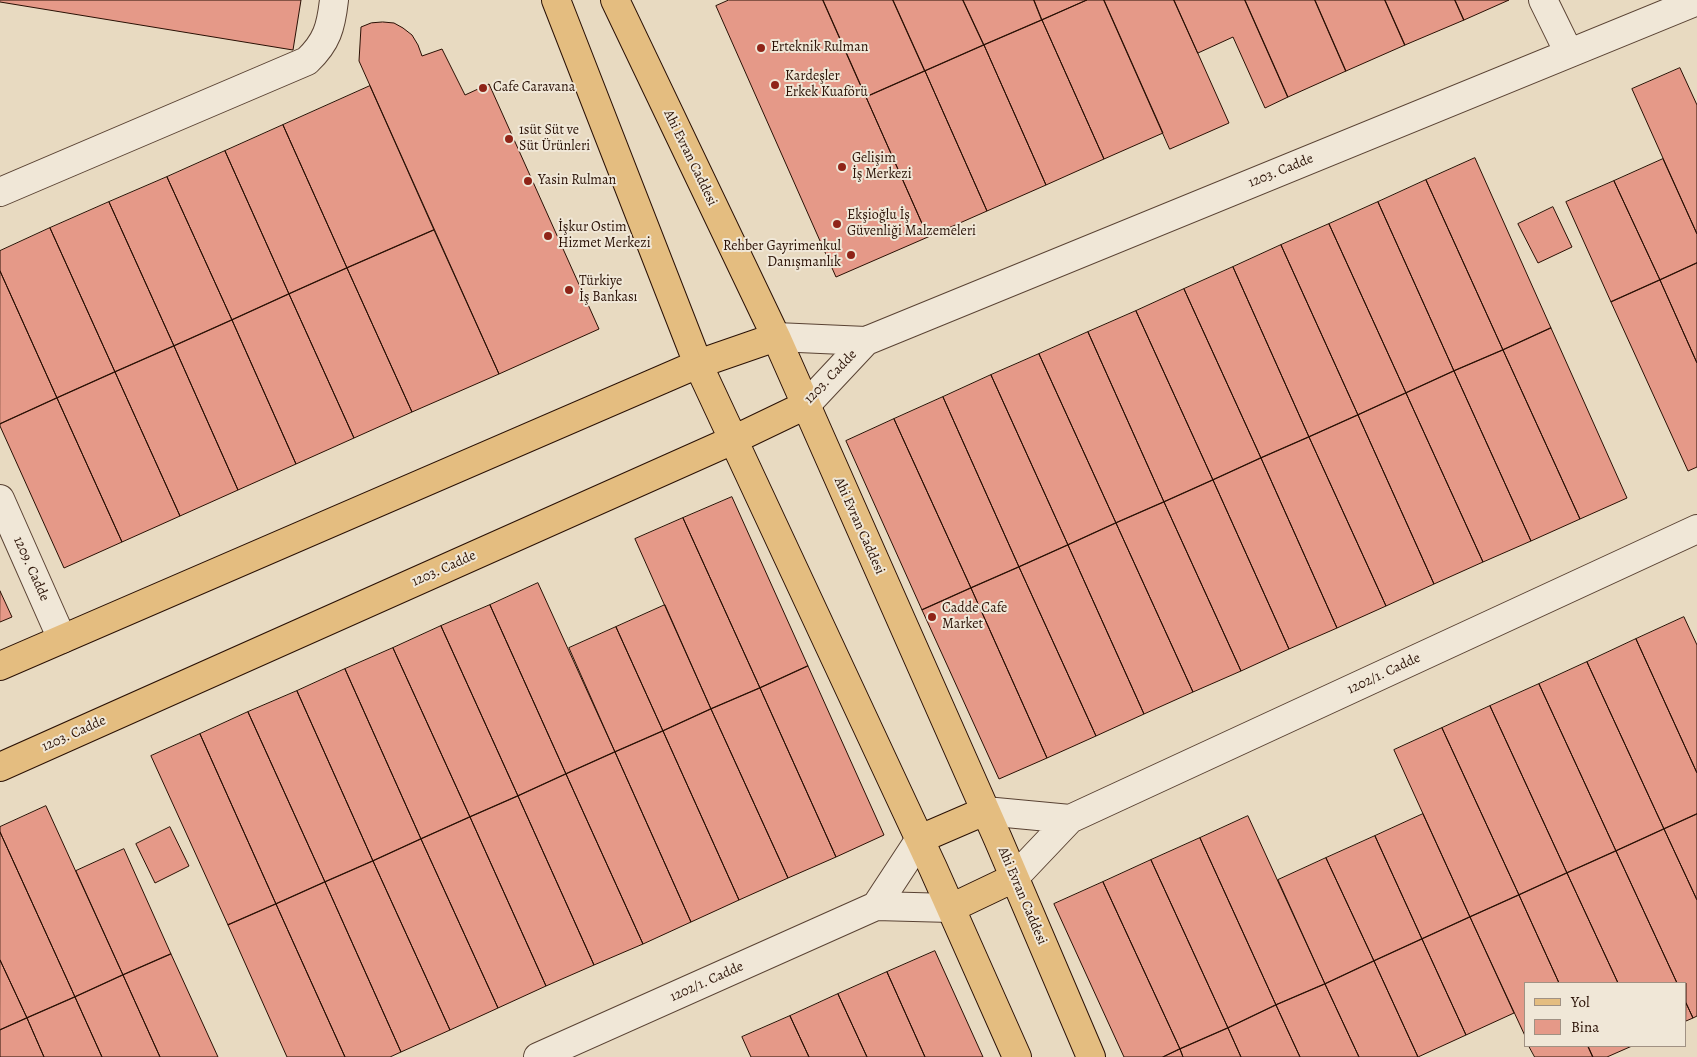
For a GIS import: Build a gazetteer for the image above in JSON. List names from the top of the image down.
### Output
{
  "streets": {
    "main road": ["Ahi Evran Caddesi", "1203. Cadde", "1202/1. Cadde"],
    "street": ["1209. Cadde"]
  },
  "crossings": [
    ["Ahi Evran Caddesi", "1203. Cadde"],
    ["Ahi Evran Caddesi", "1202/1. Cadde"],
    ["1203. Cadde", "1209. Cadde"]
  ],
  "places": [
    "Erteknik Rulman",
    "Kardeşler Erkek Kuaförü",
    "Cafe Caravana",
    "1süt Süt ve Süt Ürünleri",
    "Gelişim İş Merkezi",
    "Yasin Rulman",
    "Ekşioğlu İş Güvenliği Malzemeleri",
    "İşkur Ostim Hizmet Merkezi",
    "Rehber Gayrimenkul Danışmanlık",
    "Türkiye İş Bankası",
    "Cadde Cafe Market"
  ],
  "legend": ["Yol", "Bina"]
}
